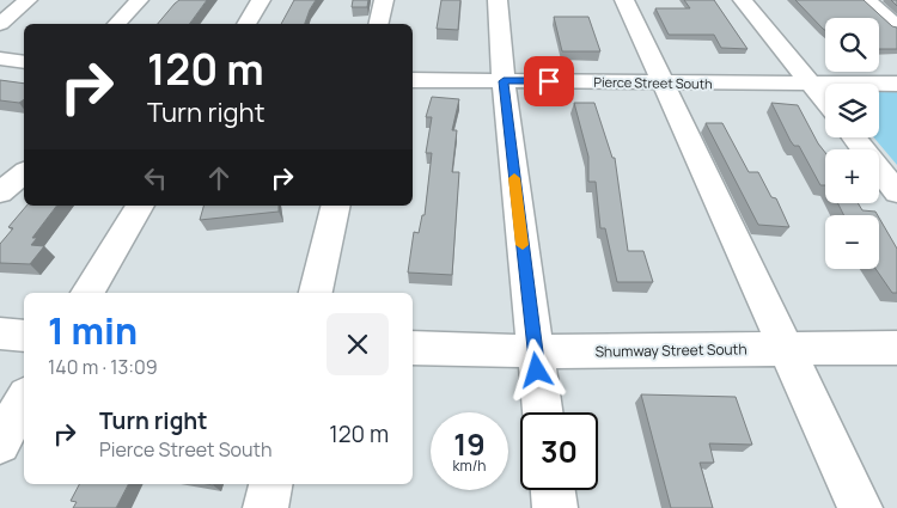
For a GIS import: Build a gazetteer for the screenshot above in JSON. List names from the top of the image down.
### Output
{
  "streets": {
    "street": ["Pierce Street South", "Shumway Street South"]
  },
  "page": {
    "map_buttons": ["+", "−"],
    "turn": ["120 m", "Turn right"],
    "heading": ["1 min", "140 m · 13:09"],
    "list": [
      {
        "name": "Turn right",
        "note": "Pierce Street South",
        "value": "120 m"
      }
    ],
    "speed": "19 km/h",
    "limit": "30"
  }
}
